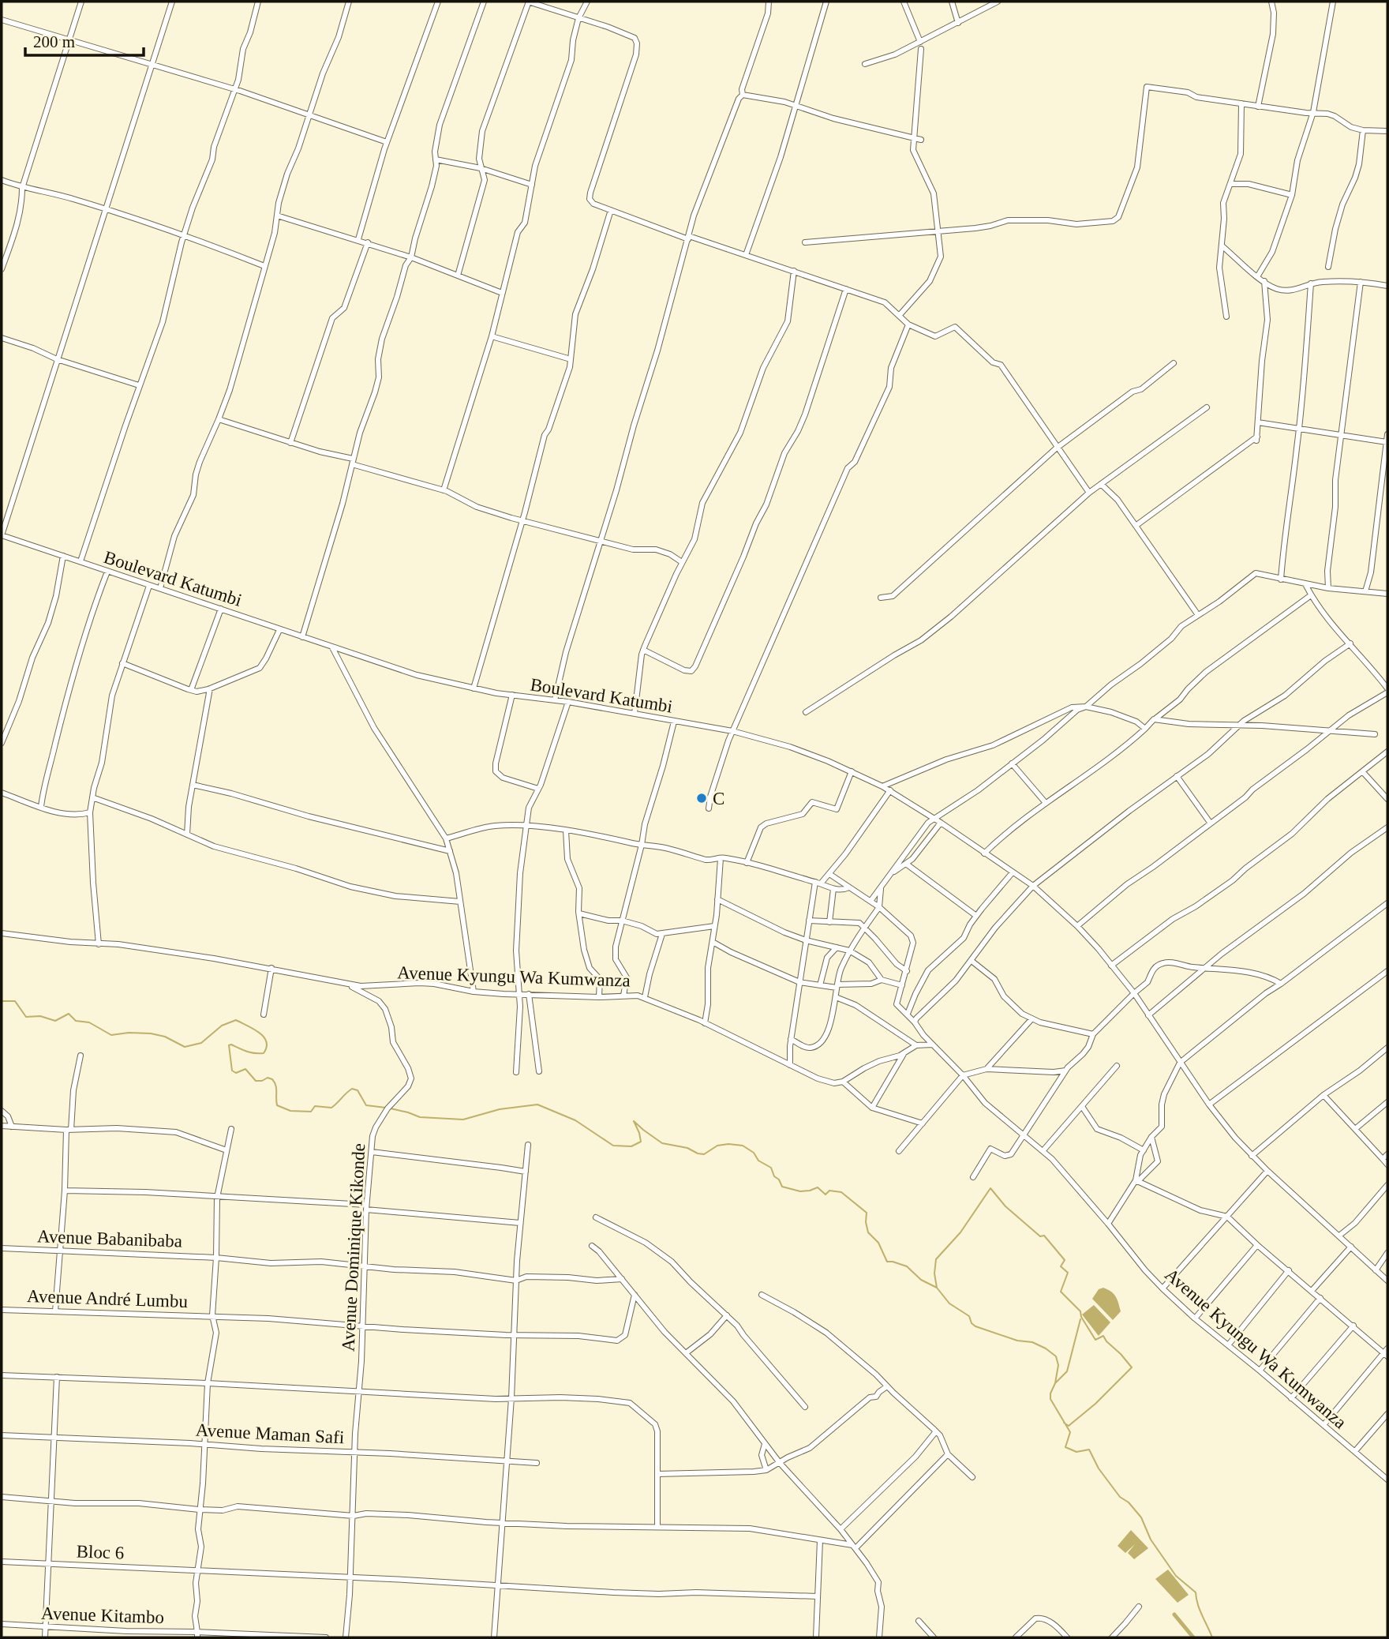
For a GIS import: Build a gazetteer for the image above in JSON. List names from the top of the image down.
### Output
{
  "streets": {
    "street": [
      "Boulevard Katumbi",
      "Avenue Kyungu Wa Kumwanza",
      "Avenue Babanibaba",
      "Avenue Dominique Kikonde",
      "Avenue André Lumbu",
      "Avenue Maman Safi",
      "Bloc 6",
      "Avenue Kitambo"
    ]
  },
  "crossings": [
    ["Avenue Kyungu Wa Kumwanza", "Avenue Dominique Kikonde"],
    ["Avenue Babanibaba", "Avenue Dominique Kikonde"],
    ["Avenue Dominique Kikonde", "Avenue André Lumbu"],
    ["Avenue Dominique Kikonde", "Avenue Maman Safi"],
    ["Avenue Dominique Kikonde", "Bloc 6"]
  ],
  "places": ["C"],
  "scale_bar": "200 m"
}
